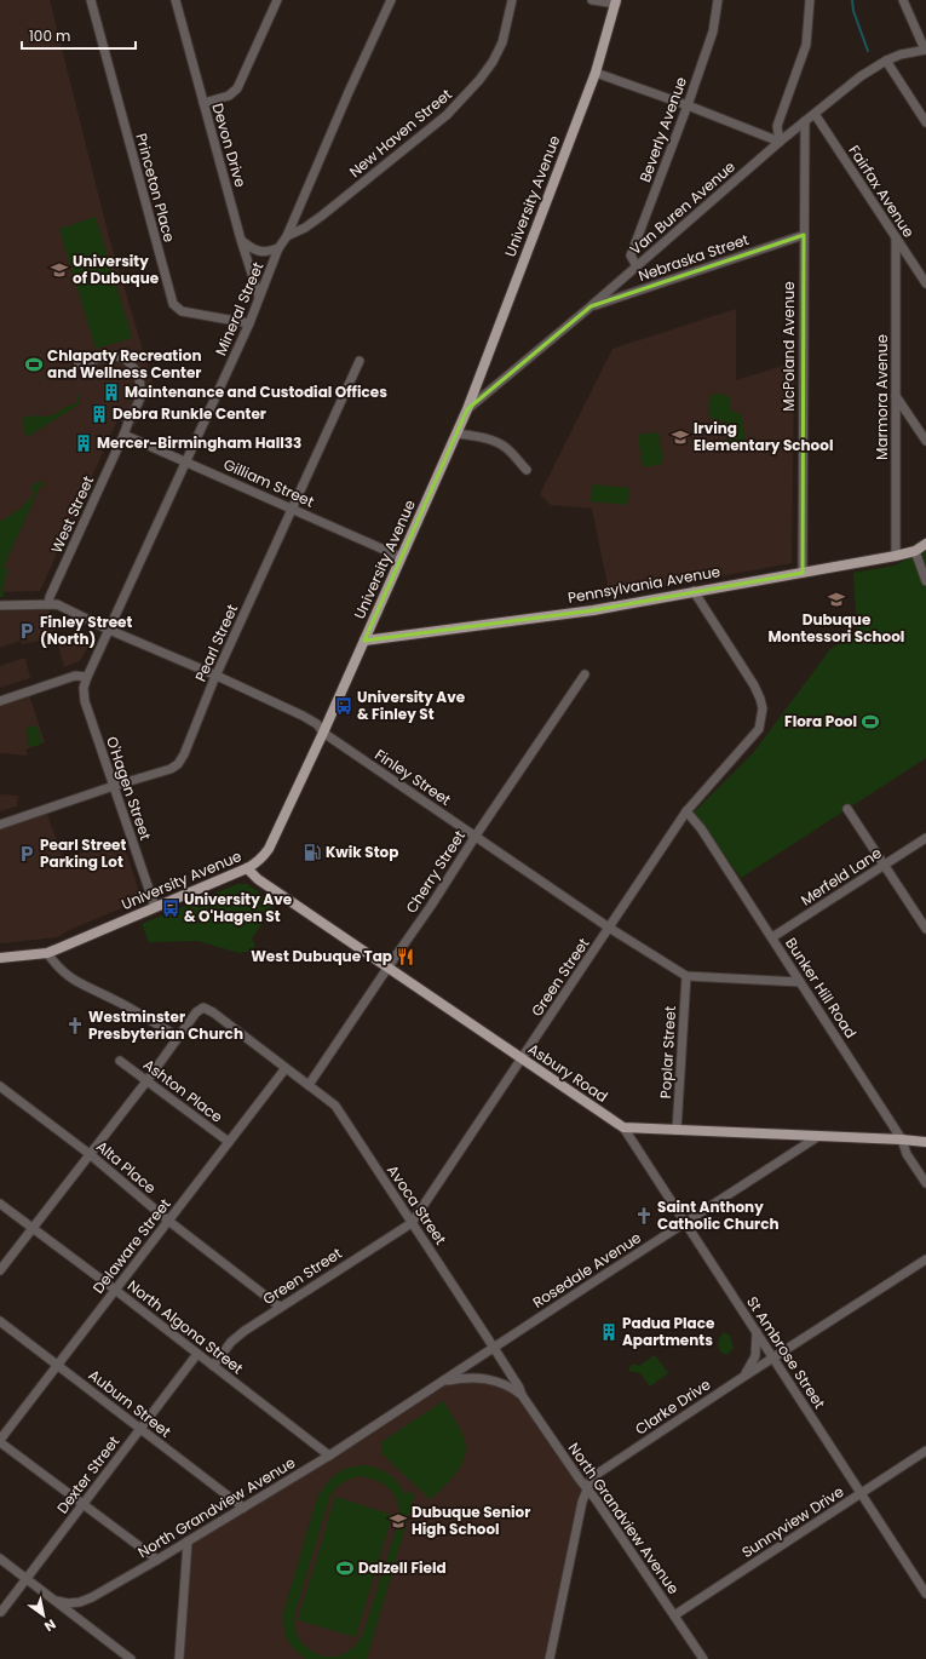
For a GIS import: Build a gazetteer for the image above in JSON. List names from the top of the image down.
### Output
{
  "streets": {
    "main road": ["University Avenue", "Pennsylvania Avenue", "Asbury Road"],
    "street": [
      "Beverly Avenue",
      "New Haven Street",
      "Devon Drive",
      "Princeton Place",
      "Fairfax Avenue",
      "Van Buren Avenue",
      "Nebraska Street",
      "Mineral Street",
      "McPoland Avenue",
      "Marmora Avenue",
      "Gilliam Street",
      "West Street",
      "Pearl Street",
      "Finley Street",
      "O'Hagen Street",
      "Cherry Street",
      "Merfeld Lane",
      "Green Street",
      "Bunker Hill Road",
      "Poplar Street",
      "Ashton Place",
      "Alta Place",
      "Avoca Street",
      "Delaware Street",
      "Rosedale Avenue",
      "North Algona Street",
      "St Ambrose Street",
      "Auburn Street",
      "Clarke Drive",
      "Dexter Street",
      "North Grandview Avenue",
      "Sunnyview Drive"
    ]
  },
  "crossings": [
    ["Beverly Avenue", "Van Buren Avenue"],
    ["New Haven Street", "Mineral Street"],
    ["Devon Drive", "Mineral Street"],
    ["Princeton Place", "Mineral Street"],
    ["Fairfax Avenue", "Van Buren Avenue"],
    ["Fairfax Avenue", "Marmora Avenue"],
    ["University Avenue", "Van Buren Avenue"],
    ["University Avenue", "Gilliam Street"],
    ["University Avenue", "Pennsylvania Avenue"],
    ["University Avenue", "Finley Street"],
    ["University Avenue", "O'Hagen Street"],
    ["University Avenue", "Asbury Road"],
    ["Van Buren Avenue", "Nebraska Street"],
    ["Van Buren Avenue", "McPoland Avenue"],
    ["Nebraska Street", "McPoland Avenue"],
    ["Mineral Street", "Gilliam Street"],
    ["Mineral Street", "Finley Street"],
    ["Mineral Street", "O'Hagen Street"],
    ["McPoland Avenue", "Pennsylvania Avenue"],
    ["Marmora Avenue", "Pennsylvania Avenue"],
    ["Gilliam Street", "West Street"],
    ["Gilliam Street", "Pearl Street"],
    ["West Street", "Finley Street"],
    ["Pennsylvania Avenue", "Green Street"],
    ["Pearl Street", "Finley Street"],
    ["Pearl Street", "O'Hagen Street"],
    ["Finley Street", "Cherry Street"],
    ["Finley Street", "Green Street"],
    ["Finley Street", "Bunker Hill Road"],
    ["Finley Street", "Poplar Street"],
    ["Cherry Street", "Asbury Road"],
    ["Cherry Street", "Avoca Street"],
    ["Merfeld Lane", "Bunker Hill Road"],
    ["Green Street", "Bunker Hill Road"],
    ["Green Street", "Asbury Road"],
    ["Green Street", "Alta Place"],
    ["Green Street", "Avoca Street"],
    ["Green Street", "North Algona Street"],
    ["Asbury Road", "St Ambrose Street"],
    ["Ashton Place", "Delaware Street"],
    ["Alta Place", "Delaware Street"],
    ["Avoca Street", "Delaware Street"],
    ["Avoca Street", "Rosedale Avenue"],
    ["Avoca Street", "North Grandview Avenue"],
    ["Delaware Street", "North Algona Street"],
    ["Delaware Street", "Auburn Street"],
    ["Rosedale Avenue", "St Ambrose Street"],
    ["Rosedale Avenue", "North Grandview Avenue"],
    ["North Algona Street", "Dexter Street"],
    ["North Algona Street", "North Grandview Avenue"],
    ["St Ambrose Street", "Clarke Drive"],
    ["St Ambrose Street", "Sunnyview Drive"],
    ["Auburn Street", "Dexter Street"],
    ["Auburn Street", "North Grandview Avenue"],
    ["Clarke Drive", "North Grandview Avenue"],
    ["North Grandview Avenue", "Sunnyview Drive"]
  ],
  "places": {
    "school or university": [
      "University of Dubuque",
      "Irving Elementary School",
      "Dubuque Montessori School",
      "Dubuque Senior High School"
    ],
    "sports": ["Chlapaty Recreation and Wellness Center", "Flora Pool", "Dalzell Field"],
    "building": [
      "Maintenance and Custodial Offices",
      "Debra Runkle Center",
      "Mercer-Birmingham Hall33",
      "Padua Place Apartments"
    ],
    "parking": ["Finley Street (North)", "Pearl Street Parking Lot"],
    "bus stop": ["University Ave & Finley St", "University Ave & O'Hagen St"],
    "fuel station": ["Kwik Stop"],
    "restaurant": ["West Dubuque Tap"],
    "church": ["Westminster Presbyterian Church", "Saint Anthony Catholic Church"]
  },
  "scale_bar": "100 m",
  "north": "bottom right"
}
